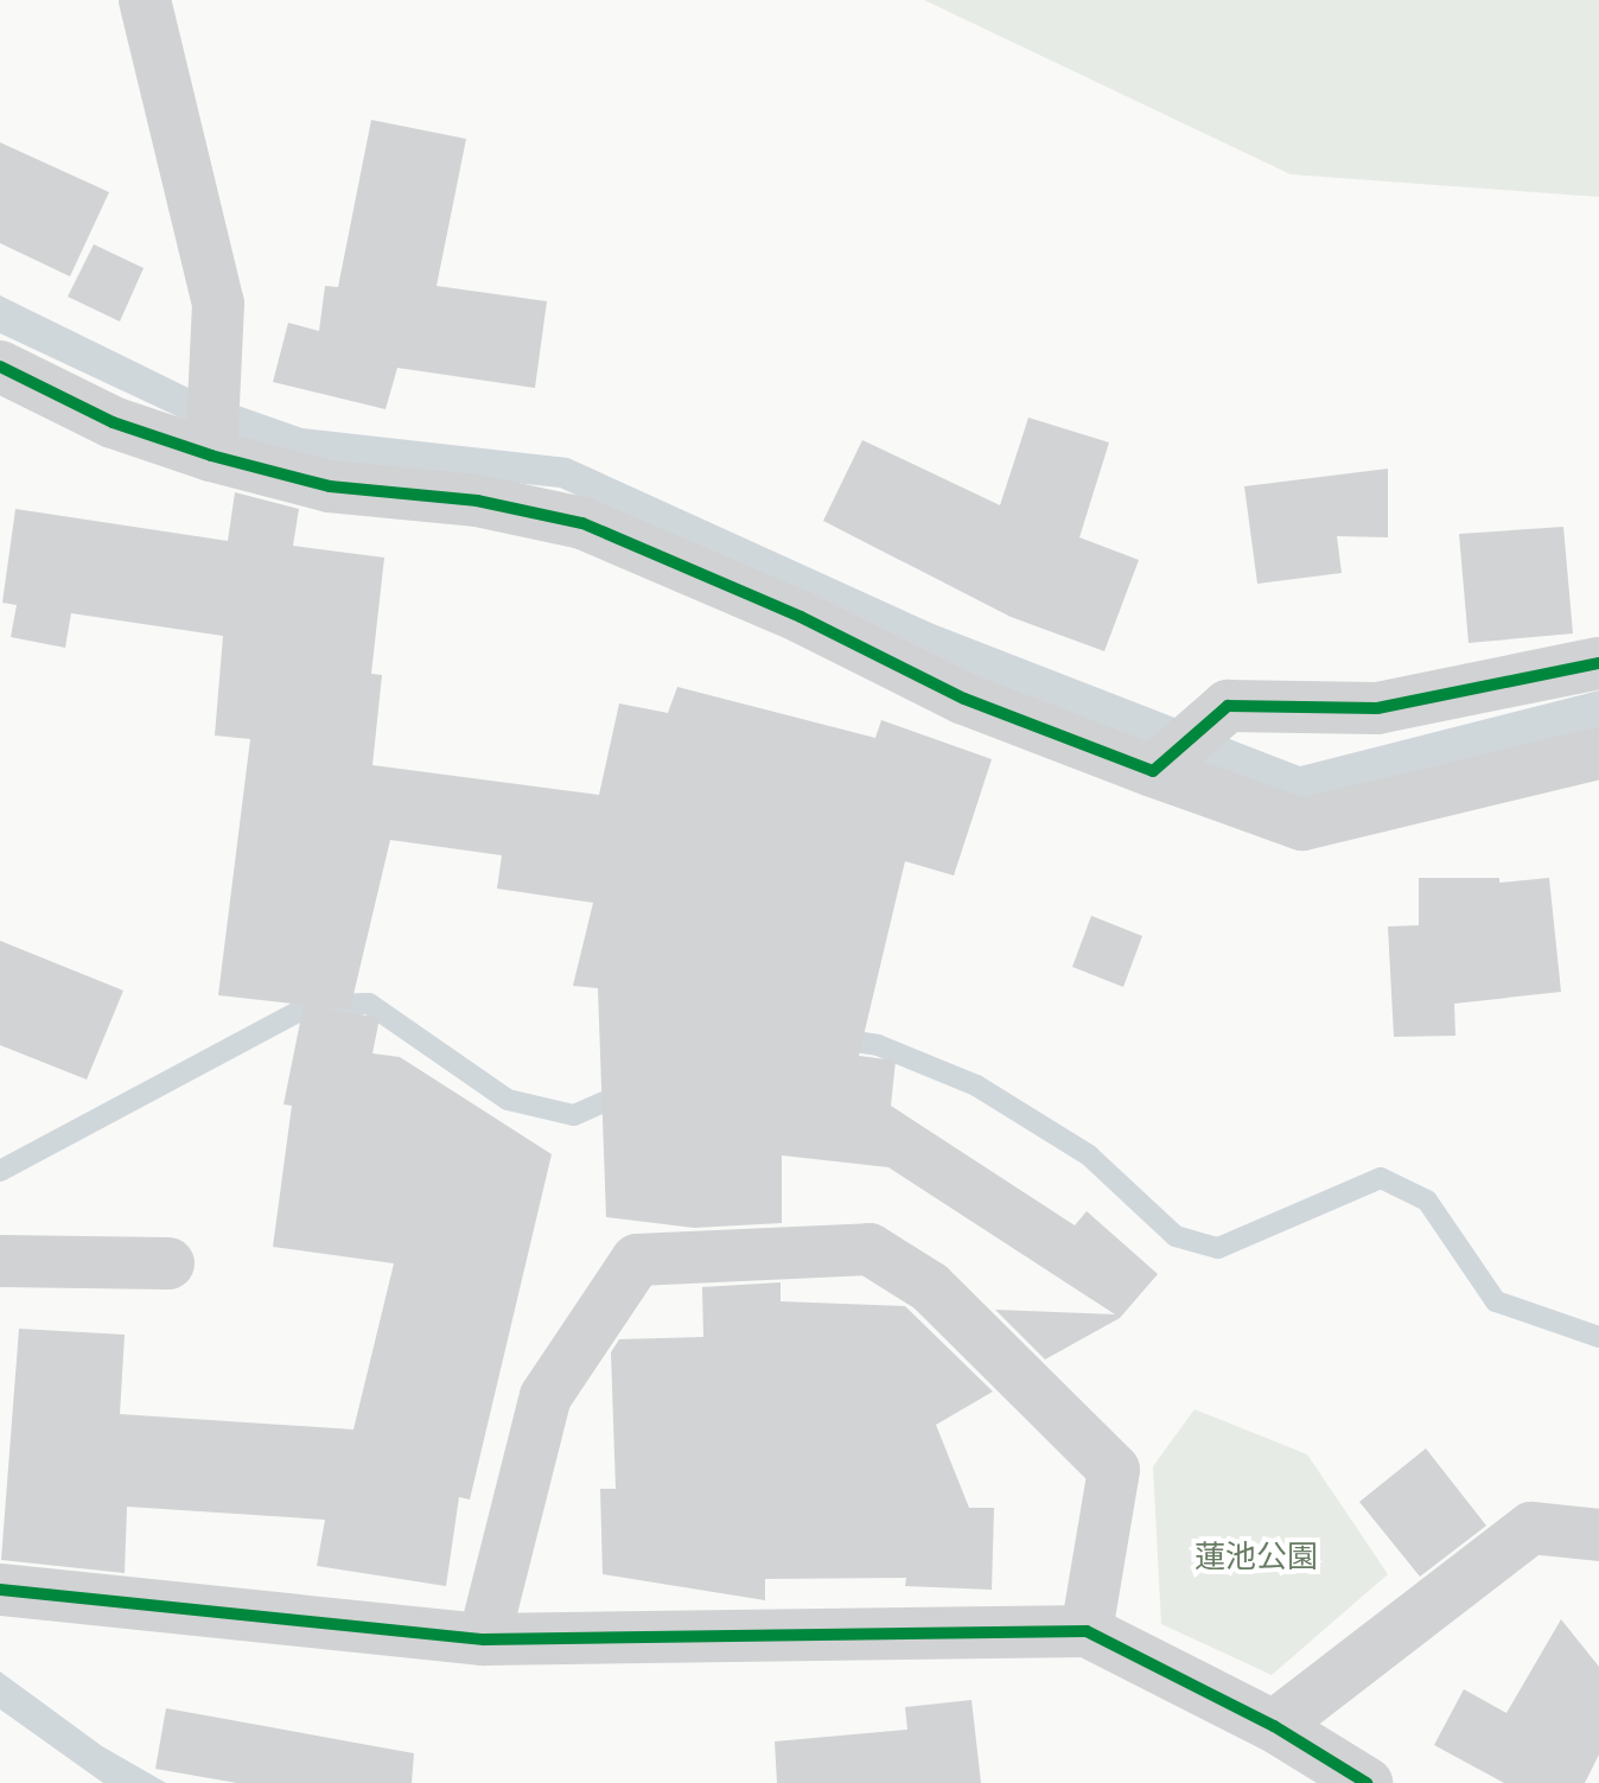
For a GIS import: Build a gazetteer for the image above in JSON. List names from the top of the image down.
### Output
{
  "parks": ["蓮池公園"]
}
